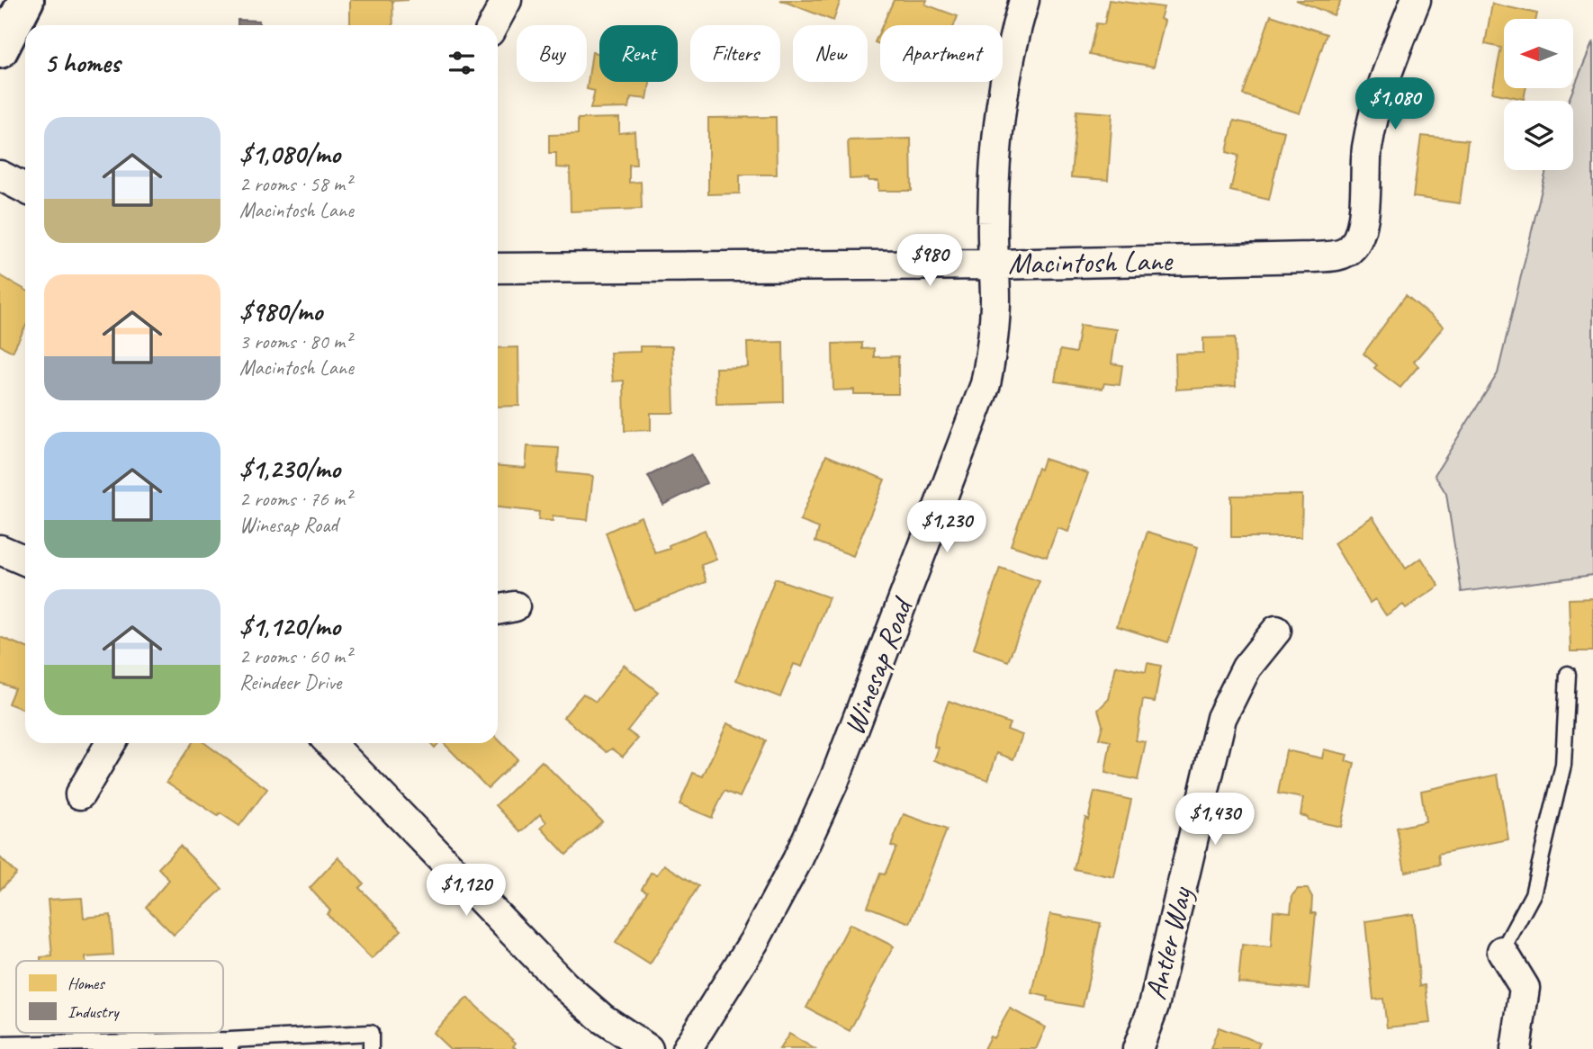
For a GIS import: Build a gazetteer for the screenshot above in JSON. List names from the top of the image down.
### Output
{
  "streets": {
    "street": ["Macintosh Lane", "Winesap Road", "Antler Way"]
  },
  "crossings": [
    ["Macintosh Lane", "Winesap Road"]
  ],
  "legend": ["Homes", "Industry"],
  "north": "left",
  "page": {
    "chip": [
      "Buy",
      "Rent",
      "Filters",
      "New",
      "Apartment"
    ],
    "heading": "5 homes",
    "price": [
      "$1,080",
      "$980",
      "$1,230",
      "$1,430",
      "$1,120"
    ],
    "list": [
      {
        "name": "$1,080/mo",
        "note": "2 rooms · 58 m² · Macintosh Lane"
      },
      {
        "name": "$980/mo",
        "note": "3 rooms · 80 m² · Macintosh Lane"
      },
      {
        "name": "$1,230/mo",
        "note": "2 rooms · 76 m² · Winesap Road"
      },
      {
        "name": "$1,120/mo",
        "note": "2 rooms · 60 m² · Reindeer Drive"
      }
    ]
  }
}
